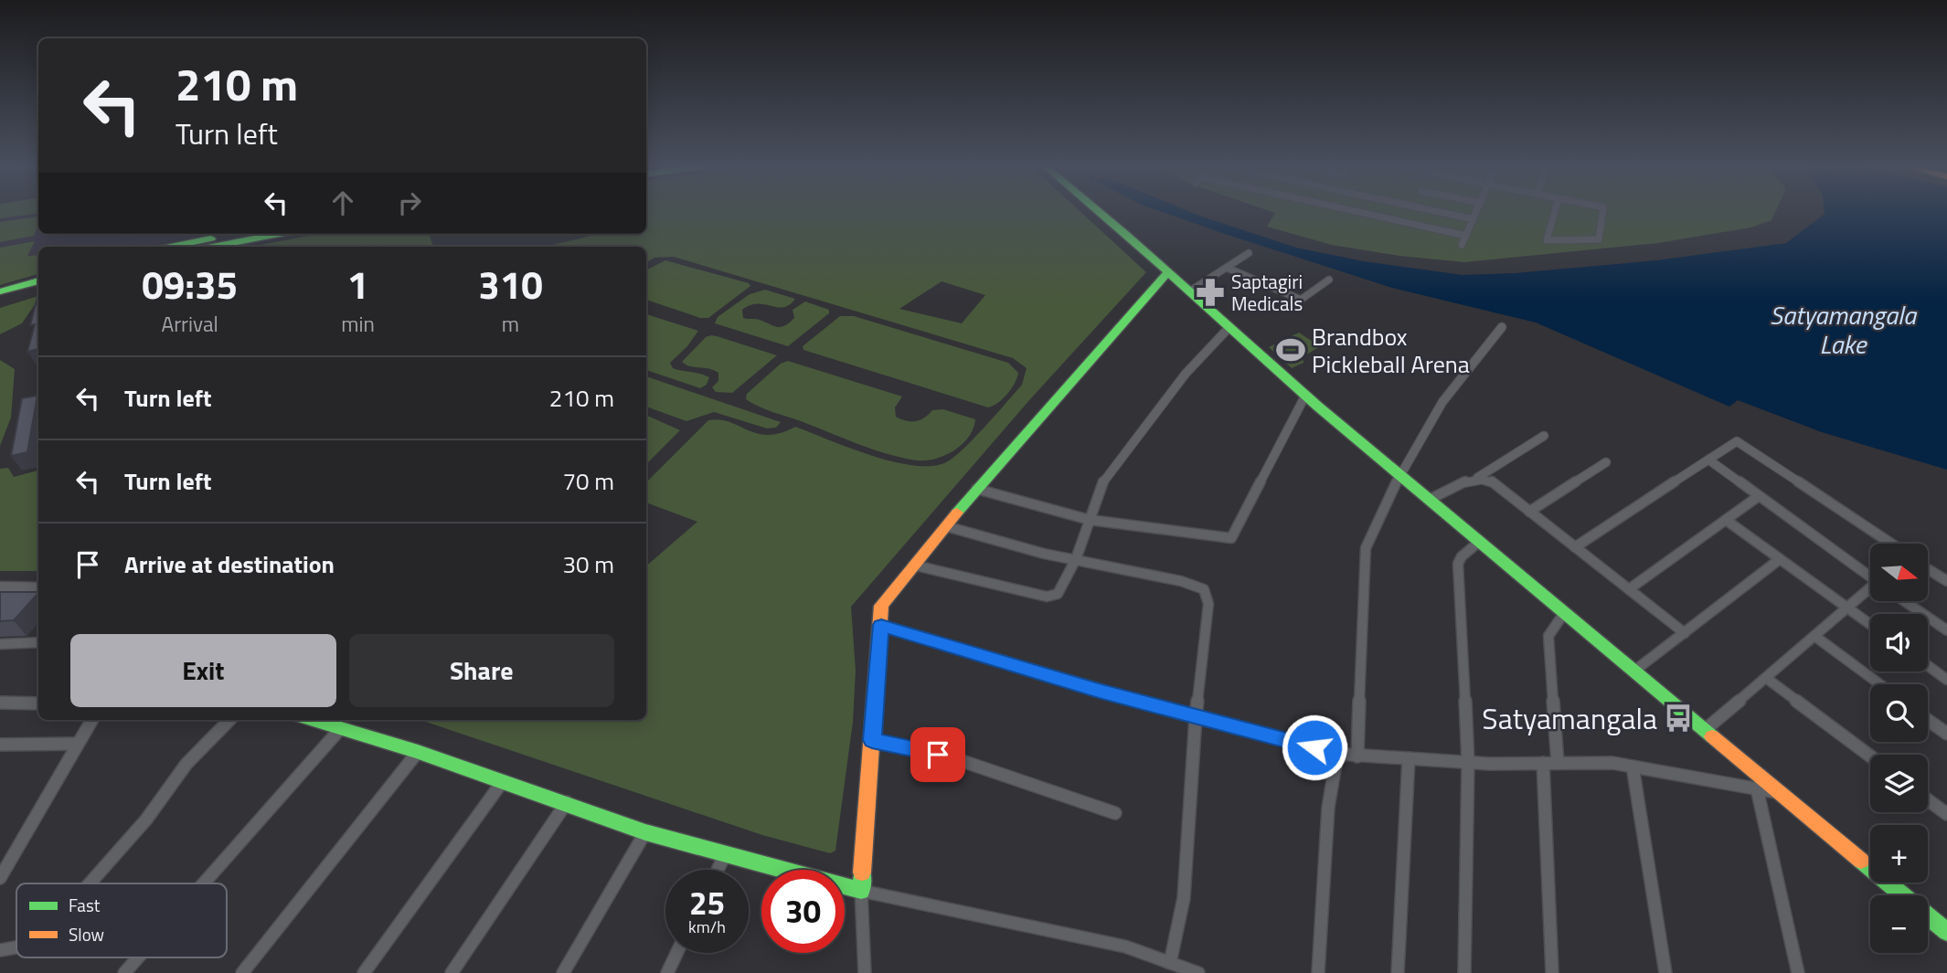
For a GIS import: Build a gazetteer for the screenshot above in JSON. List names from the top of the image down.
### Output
{
  "water": ["Satyamangala Lake"],
  "places": {
    "pharmacy": ["Saptagiri Medicals"],
    "sports": ["Brandbox Pickleball Arena"],
    "bus stop": ["Satyamangala"]
  },
  "legend": ["Fast", "Slow"],
  "north": "right",
  "page": {
    "turn": ["210 m", "Turn left"],
    "eta": [
      "09:35",
      "Arrival",
      "1",
      "min",
      "310",
      "m"
    ],
    "list": [
      {
        "name": "Turn left",
        "value": "210 m"
      },
      {
        "name": "Turn left",
        "value": "70 m"
      },
      {
        "name": "Arrive at destination",
        "value": "30 m"
      }
    ],
    "map_buttons": ["+", "−"],
    "buttons": ["Exit", "Share"],
    "speed": "25 km/h",
    "limit": "30"
  }
}
